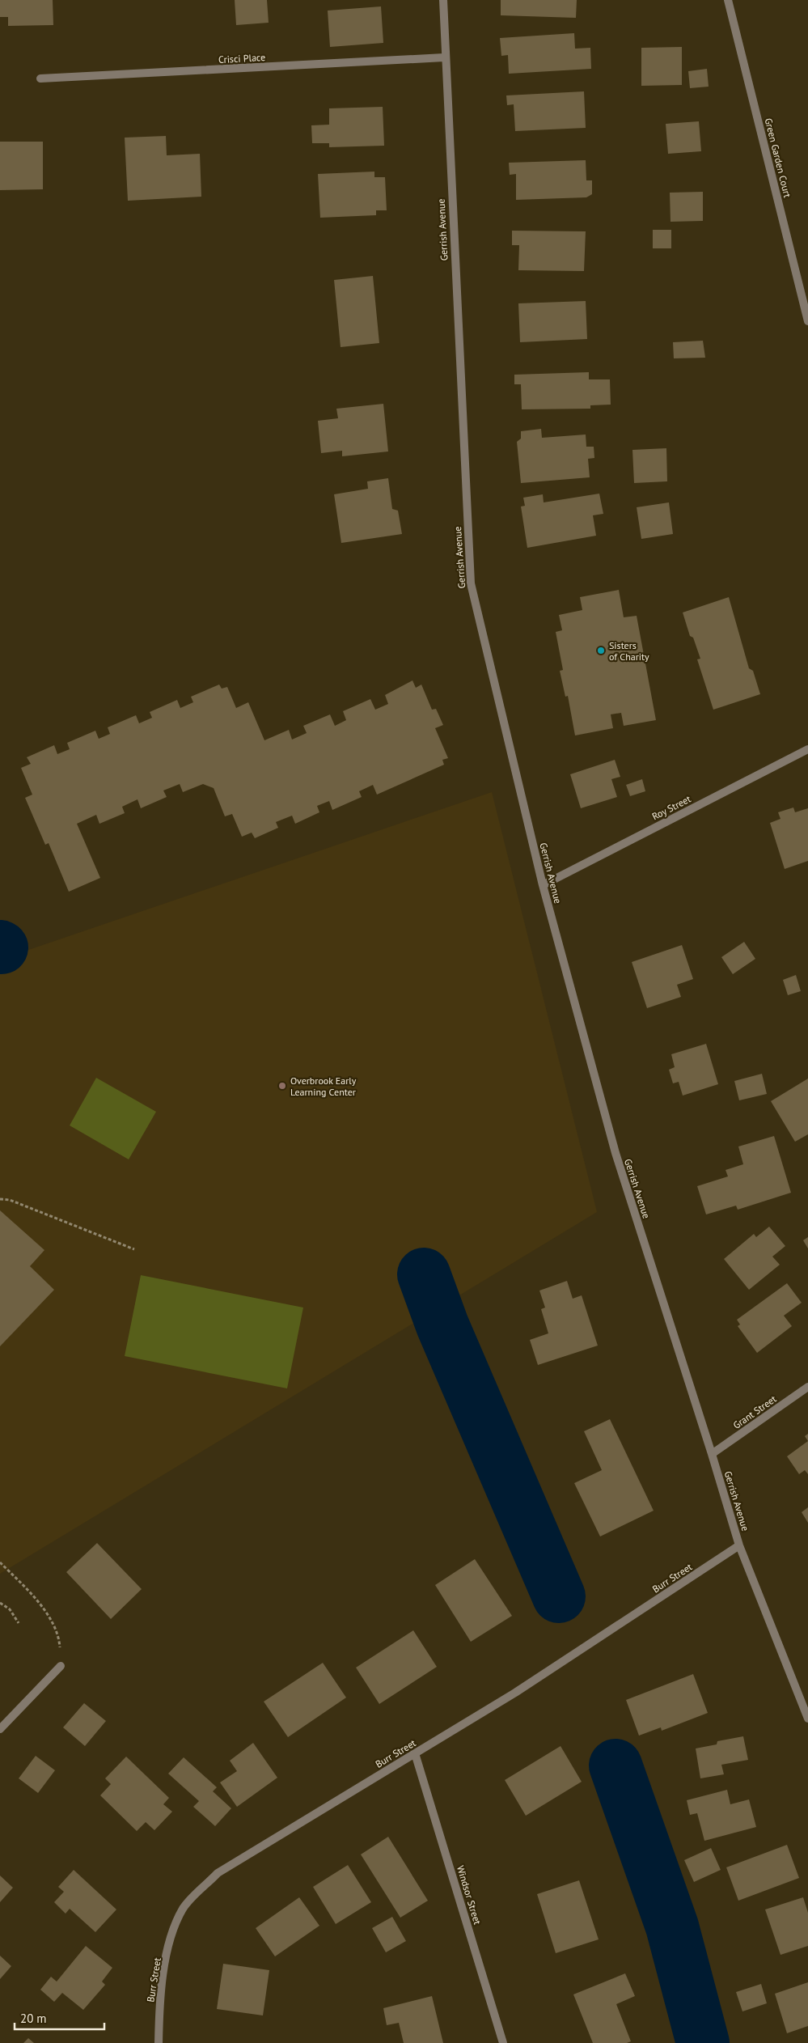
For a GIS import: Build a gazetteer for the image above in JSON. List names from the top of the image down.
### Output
{
  "streets": {
    "street": [
      "Crisci Place",
      "Green Garden Court",
      "Gerrish Avenue",
      "Roy Street",
      "Grant Street",
      "Burr Street",
      "Windsor Street"
    ]
  },
  "crossings": [
    ["Crisci Place", "Gerrish Avenue"],
    ["Gerrish Avenue", "Roy Street"],
    ["Gerrish Avenue", "Grant Street"],
    ["Gerrish Avenue", "Burr Street"],
    ["Burr Street", "Windsor Street"]
  ],
  "places": ["Sisters of Charity", "Overbrook Early Learning Center"],
  "scale_bar": "20 m"
}
